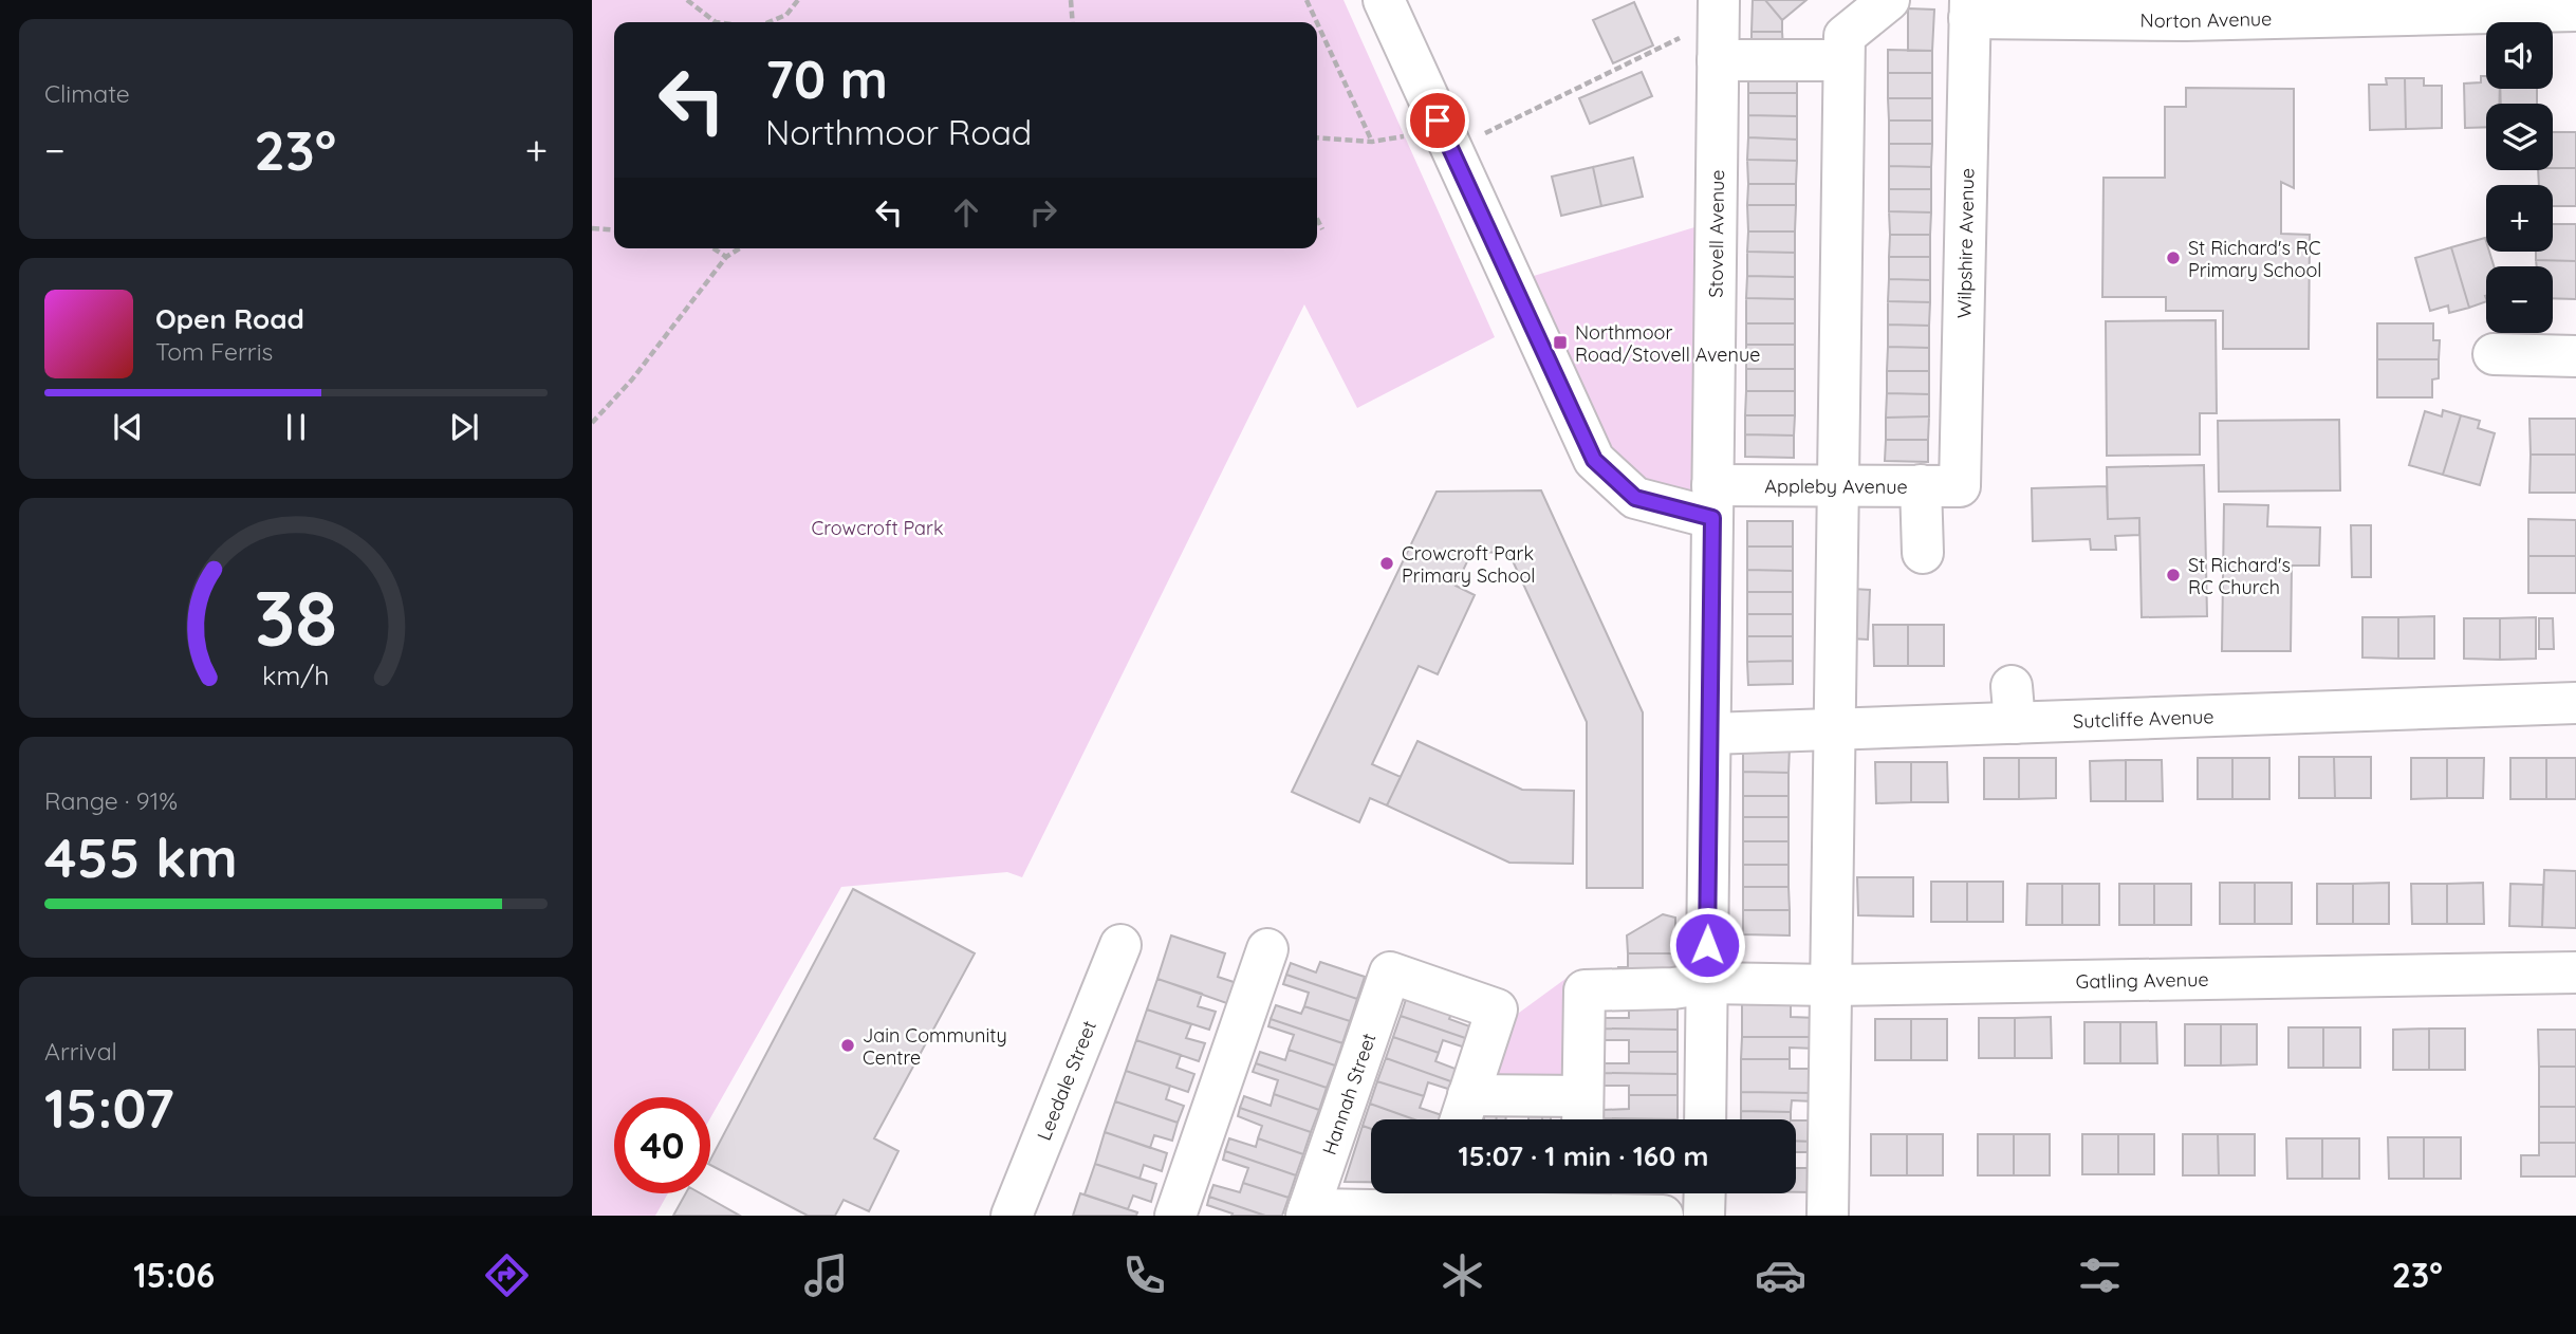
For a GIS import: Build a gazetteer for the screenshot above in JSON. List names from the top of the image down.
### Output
{
  "streets": {
    "street": [
      "Norton Avenue",
      "Stovell Avenue",
      "Wilpshire Avenue",
      "Appleby Avenue",
      "Sutcliffe Avenue",
      "Gatling Avenue",
      "Leedale Street",
      "Hannah Street"
    ]
  },
  "crossings": [
    ["Norton Avenue", "Wilpshire Avenue"],
    ["Stovell Avenue", "Appleby Avenue"],
    ["Stovell Avenue", "Sutcliffe Avenue"],
    ["Stovell Avenue", "Gatling Avenue"],
    ["Wilpshire Avenue", "Appleby Avenue"]
  ],
  "parks": ["Crowcroft Park"],
  "places": {
    "other": [
      "St Richard's RC Primary School",
      "Crowcroft Park Primary School",
      "St Richard's RC Church",
      "Jain Community Centre"
    ],
    "transit": ["Northmoor Road/Stovell Avenue"]
  },
  "page": {
    "tile": [
      "Climate",
      ["Range · 91%", "455 km"],
      ["Arrival", "15:07"]
    ],
    "map_buttons": ["+", "−"],
    "turn": ["70 m", "Northmoor Road"],
    "heat": ["−", "23°", "+"],
    "song": ["Open Road", "Tom Ferris"],
    "limit": "40",
    "trip": "15:07 · 1 min · 160 m",
    "tabs": ["15:06", "23°"],
    "gauge": ["38", "km/h"]
  }
}
